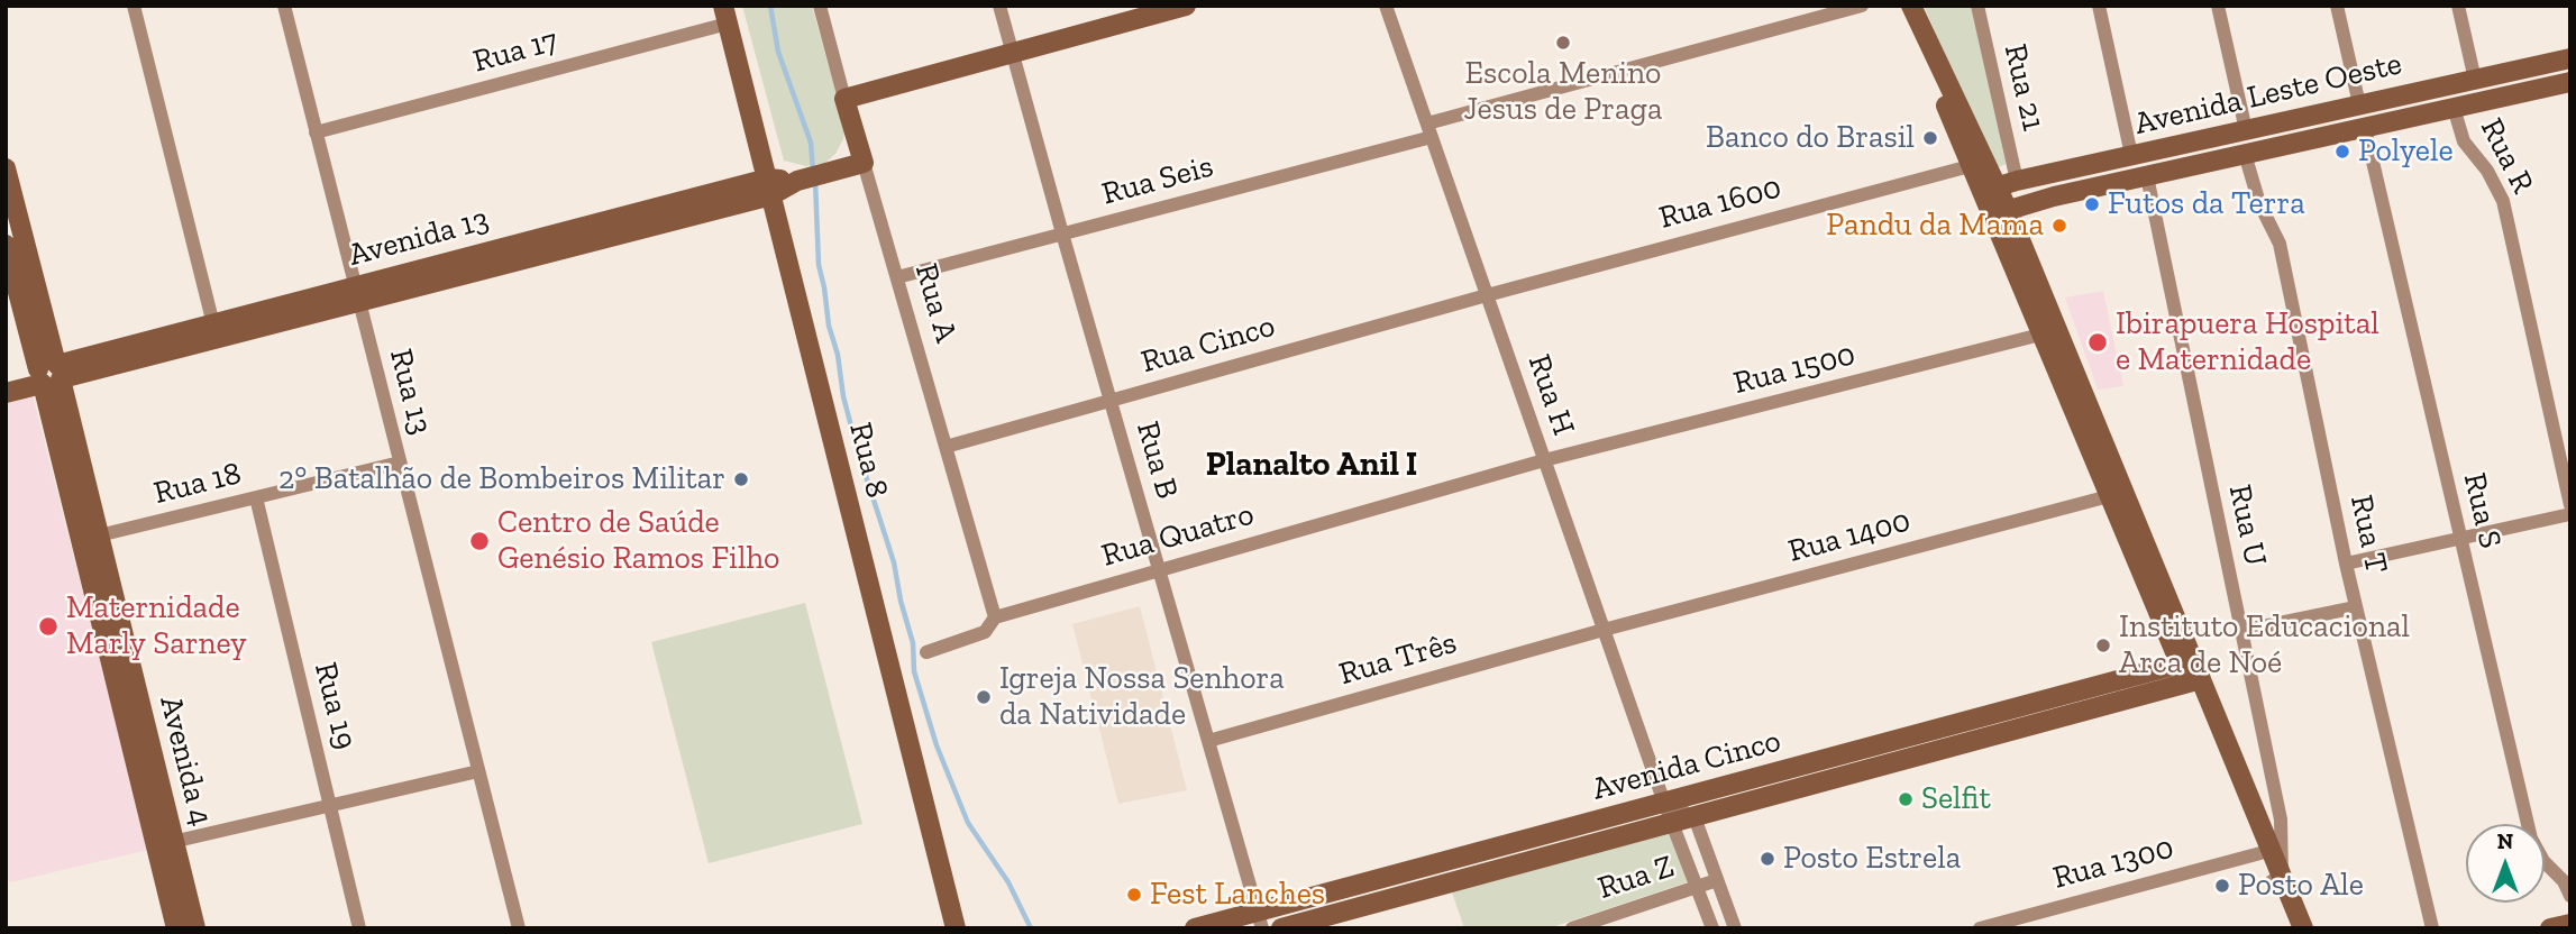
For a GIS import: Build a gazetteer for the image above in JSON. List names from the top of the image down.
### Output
{
  "streets": {
    "main road": [
      "Avenida Leste Oeste",
      "Avenida 13",
      "Rua A",
      "Rua 8",
      "Avenida 4",
      "Avenida Cinco"
    ],
    "street": [
      "Rua 17",
      "Rua 21",
      "Rua R",
      "Rua Seis",
      "Rua 1600",
      "Rua Cinco",
      "Rua 1500",
      "Rua 13",
      "Rua H",
      "Rua B",
      "Rua 18",
      "Rua S",
      "Rua U",
      "Rua T",
      "Rua Quatro",
      "Rua 1400",
      "Rua Três",
      "Rua 19",
      "Rua 1300",
      "Rua Z"
    ]
  },
  "crossings": [
    ["Rua 17", "Rua 13"],
    ["Rua 17", "Rua 8"],
    ["Rua 21", "Avenida Leste Oeste"],
    ["Avenida Leste Oeste", "Rua R"],
    ["Avenida Leste Oeste", "Rua S"],
    ["Avenida Leste Oeste", "Rua U"],
    ["Avenida Leste Oeste", "Rua T"],
    ["Rua Seis", "Rua A"],
    ["Rua Seis", "Rua H"],
    ["Rua Seis", "Rua B"],
    ["Rua 1600", "Rua Cinco"],
    ["Rua 1600", "Rua H"],
    ["Avenida 13", "Rua A"],
    ["Avenida 13", "Rua 13"],
    ["Avenida 13", "Rua 8"],
    ["Avenida 13", "Avenida 4"],
    ["Rua A", "Rua Cinco"],
    ["Rua A", "Rua Quatro"],
    ["Rua Cinco", "Rua H"],
    ["Rua Cinco", "Rua B"],
    ["Rua 1500", "Rua H"],
    ["Rua 1500", "Rua Quatro"],
    ["Rua 13", "Rua 18"],
    ["Rua H", "Rua Quatro"],
    ["Rua H", "Rua 1400"],
    ["Rua H", "Rua Três"],
    ["Rua H", "Avenida Cinco"],
    ["Rua H", "Rua Z"],
    ["Rua B", "Rua Quatro"],
    ["Rua B", "Rua Três"],
    ["Rua B", "Avenida Cinco"],
    ["Rua 18", "Rua 19"],
    ["Rua 18", "Avenida 4"],
    ["Rua 1400", "Rua Três"]
  ],
  "districts": ["Planalto Anil I"],
  "places": [
    "Escola Menino Jesus de Praga",
    "Banco do Brasil",
    "Polyele",
    "Futos da Terra",
    "Pandu da Mama",
    "Ibirapuera Hospital e Maternidade",
    "2° Batalhão de Bombeiros Militar",
    "Centro de Saúde Genésio Ramos Filho",
    "Maternidade Marly Sarney",
    "Instituto Educacional Arca de Noé",
    "Igreja Nossa Senhora da Natividade",
    "Selfit",
    "Posto Estrela",
    "Posto Ale",
    "Fest Lanches"
  ],
  "north": "top"
}
